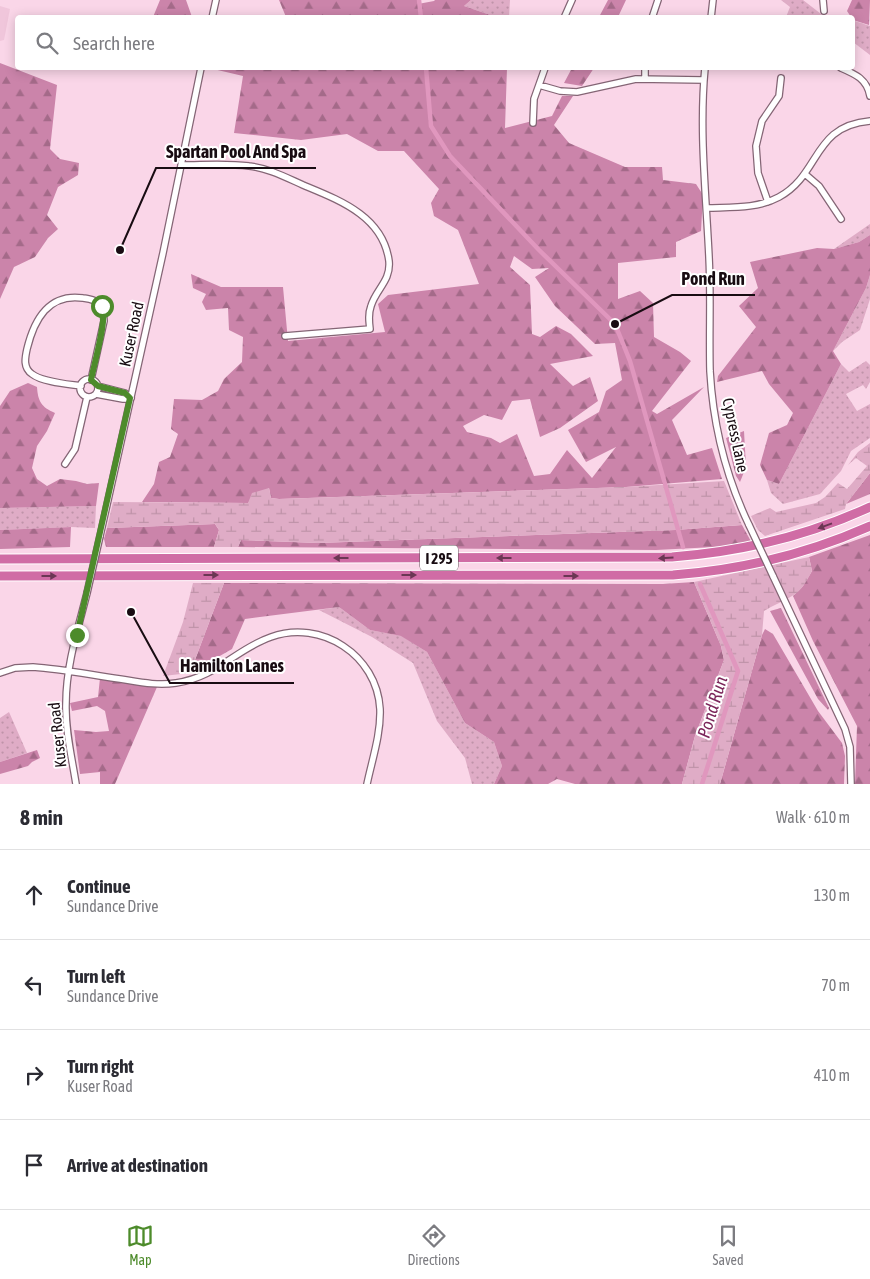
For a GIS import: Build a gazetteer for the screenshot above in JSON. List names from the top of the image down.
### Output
{
  "streets": {
    "highway": ["I 295"],
    "street": ["Kuser Road", "Cypress Lane"]
  },
  "water": ["Pond Run"],
  "places": ["Spartan Pool And Spa", "Pond Run", "Hamilton Lanes"],
  "page": {
    "search": "Search here",
    "heading": ["8 min", "Walk · 610 m"],
    "list": [
      ["Continue", "Sundance Drive", "130 m"],
      ["Turn left", "Sundance Drive", "70 m"],
      ["Turn right", "Kuser Road", "410 m"],
      "Arrive at destination"
    ],
    "nav": ["Map", "Directions", "Saved"]
  }
}
